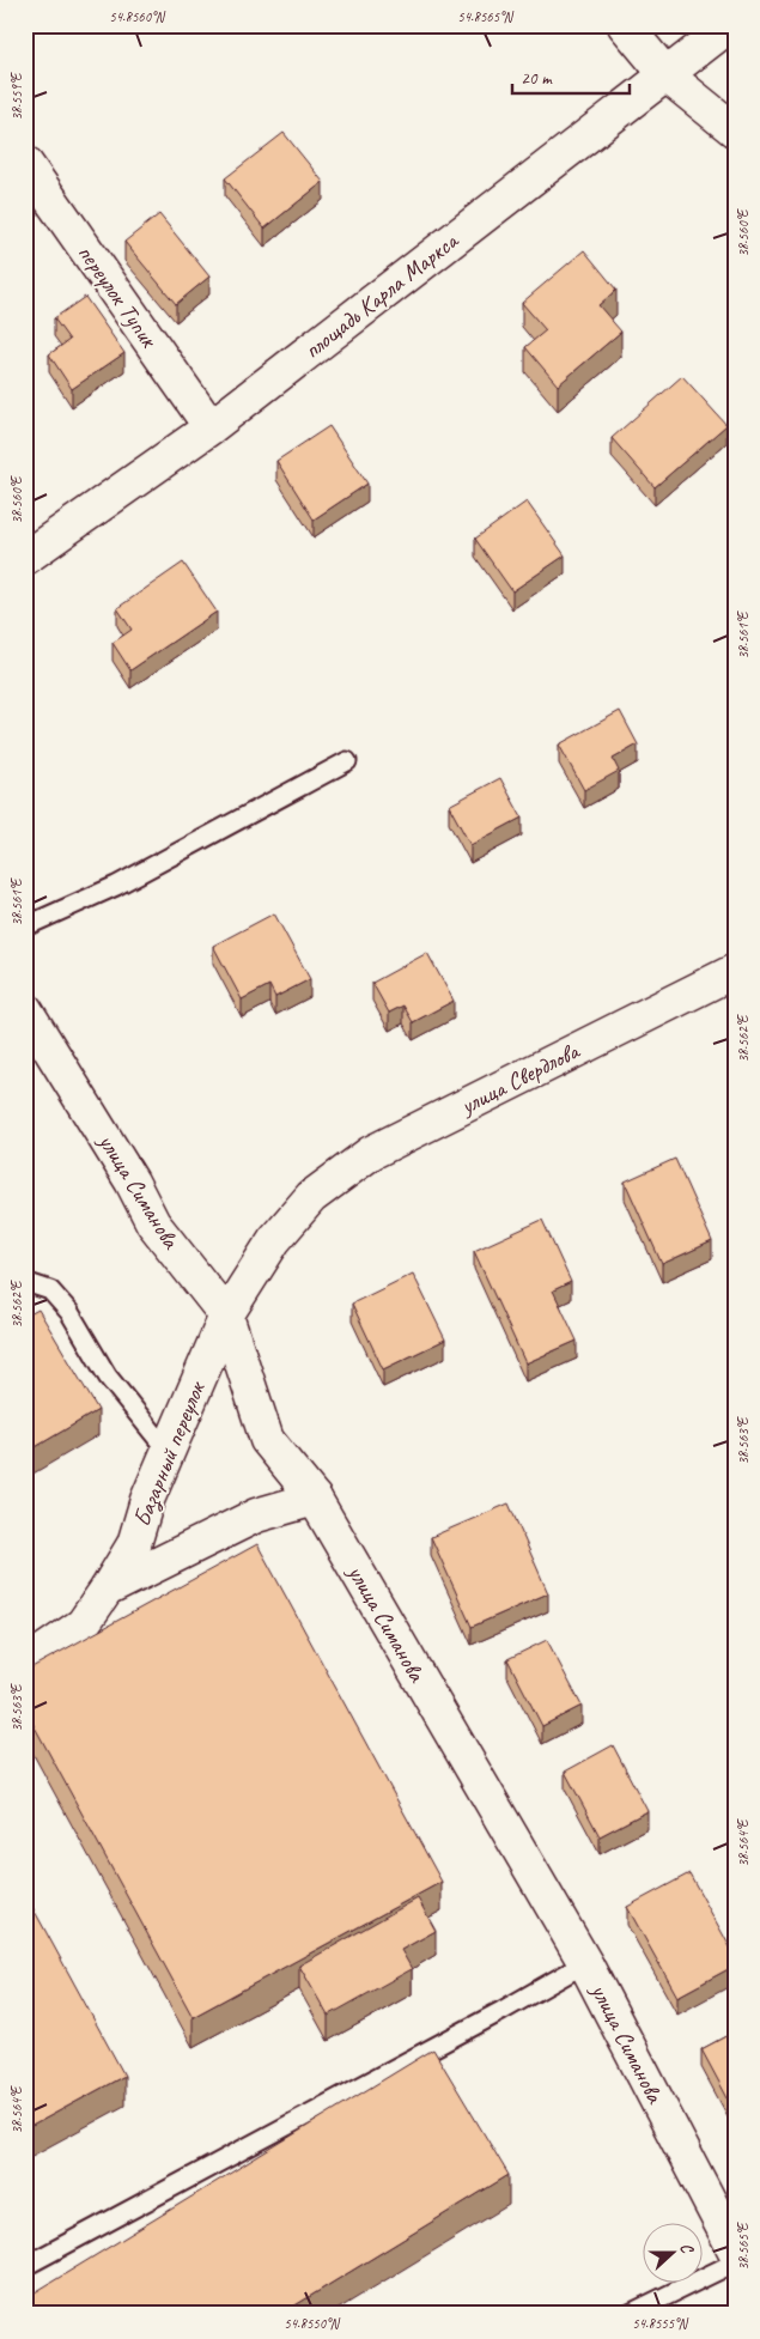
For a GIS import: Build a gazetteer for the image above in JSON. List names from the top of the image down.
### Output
{
  "streets": {
    "main road": [
      "переулок Тупик",
      "площадь Карла Маркса",
      "улица Свердлова",
      "улица Симанова",
      "Базарный переулок"
    ]
  },
  "crossings": [
    ["переулок Тупик", "площадь Карла Маркса"],
    ["улица Свердлова", "улица Симанова"],
    ["улица Свердлова", "Базарный переулок"],
    ["улица Симанова", "Базарный переулок"]
  ],
  "scale_bar": "20 m",
  "north": "right",
  "coordinates": [
    "54.8560°N",
    "54.8565°N",
    "38.559°E",
    "38.560°E",
    "38.561°E",
    "38.562°E",
    "38.563°E",
    "38.564°E",
    "38.565°E",
    "54.8550°N",
    "54.8555°N"
  ]
}
